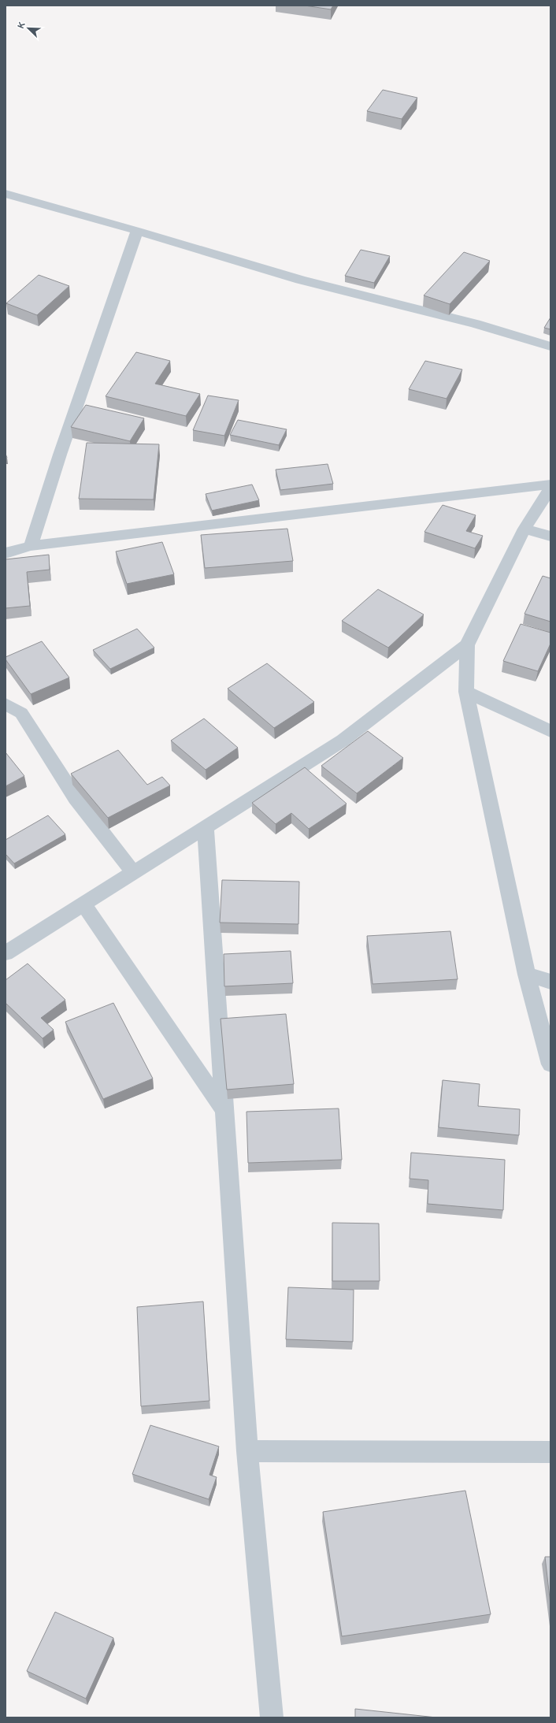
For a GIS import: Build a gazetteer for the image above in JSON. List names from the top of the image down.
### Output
{
  "north": "top left"
}
